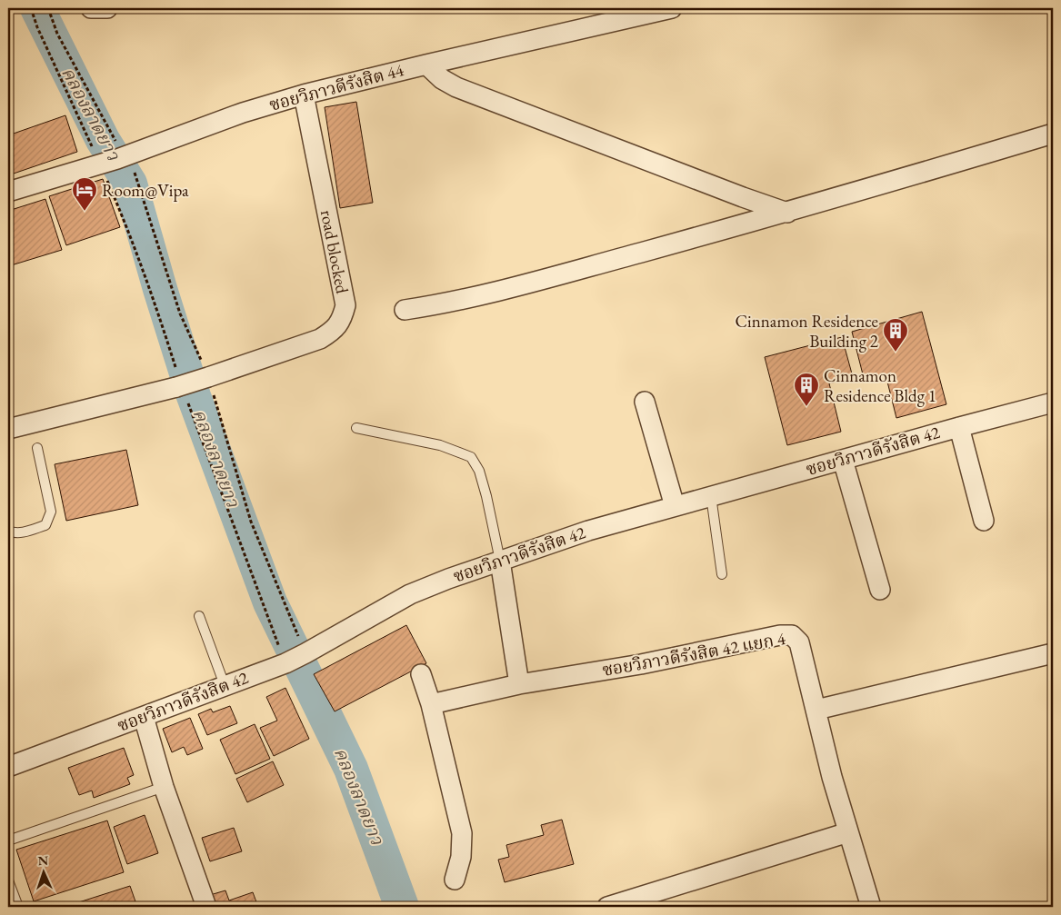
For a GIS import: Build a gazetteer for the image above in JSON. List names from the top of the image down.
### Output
{
  "streets": {
    "street": [
      "ซอยวิภาวดีรังสิต 44",
      "road blocked",
      "ซอยวิภาวดีรังสิต 42",
      "ซอยวิภาวดีรังสิต 42 แยก 4"
    ]
  },
  "crossings": [
    ["ซอยวิภาวดีรังสิต 44", "road blocked"]
  ],
  "water": ["คลองลาดยาว"],
  "places": {
    "hotel": ["Room@Vipa"],
    "building": ["Cinnamon Residence Building 2", "Cinnamon Residence Bldg 1"]
  },
  "north": "top"
}
